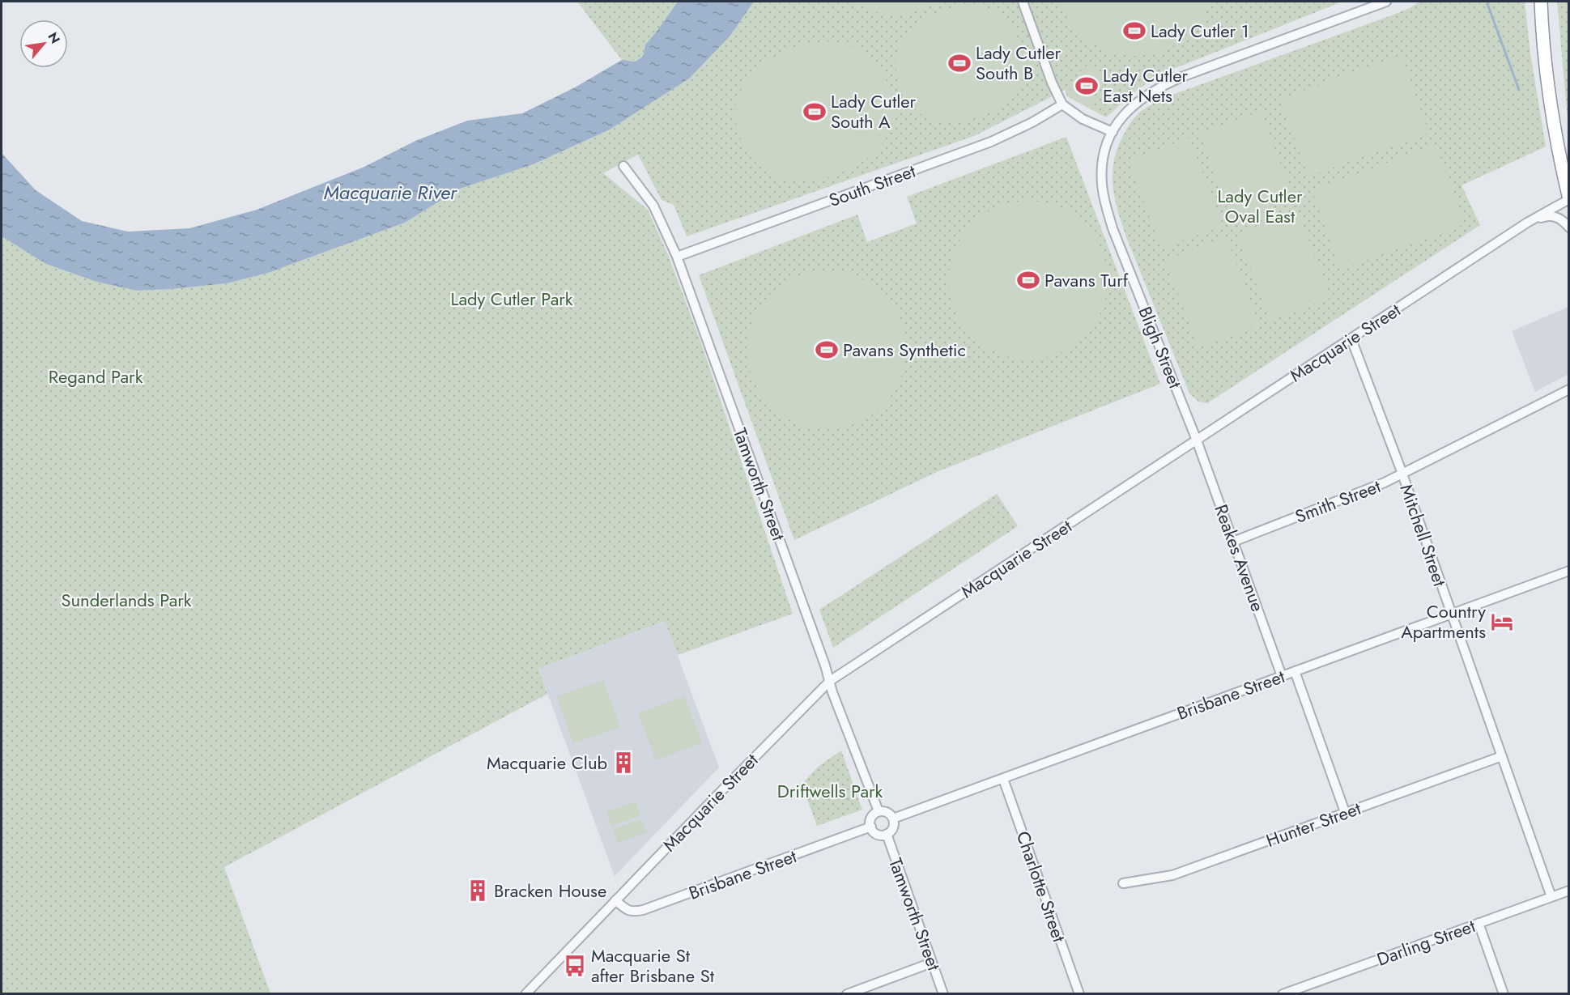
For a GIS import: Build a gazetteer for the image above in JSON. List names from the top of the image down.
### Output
{
  "streets": {
    "street": [
      "South Street",
      "Macquarie Street",
      "Bligh Street",
      "Tamworth Street",
      "Smith Street",
      "Mitchell Street",
      "Reakes Avenue",
      "Brisbane Street",
      "Hunter Street",
      "Charlotte Street",
      "Darling Street"
    ]
  },
  "crossings": [
    ["South Street", "Tamworth Street"],
    ["Macquarie Street", "Bligh Street"],
    ["Macquarie Street", "Tamworth Street"],
    ["Macquarie Street", "Mitchell Street"],
    ["Macquarie Street", "Reakes Avenue"],
    ["Macquarie Street", "Brisbane Street"],
    ["Bligh Street", "Reakes Avenue"],
    ["Tamworth Street", "Brisbane Street"],
    ["Smith Street", "Mitchell Street"],
    ["Smith Street", "Reakes Avenue"],
    ["Mitchell Street", "Brisbane Street"],
    ["Mitchell Street", "Hunter Street"],
    ["Mitchell Street", "Darling Street"],
    ["Reakes Avenue", "Brisbane Street"],
    ["Brisbane Street", "Charlotte Street"]
  ],
  "water": ["Macquarie River"],
  "parks": [
    "Lady Cutler Oval East",
    "Lady Cutler Park",
    "Regand Park",
    "Sunderlands Park",
    "Driftwells Park"
  ],
  "places": {
    "sports": [
      "Lady Cutler 1",
      "Lady Cutler South B",
      "Lady Cutler East Nets",
      "Lady Cutler South A",
      "Pavans Turf",
      "Pavans Synthetic"
    ],
    "hotel": ["Country Apartments"],
    "building": ["Macquarie Club", "Bracken House"],
    "bus stop": ["Macquarie St after Brisbane St"]
  },
  "north": "top right"
}
